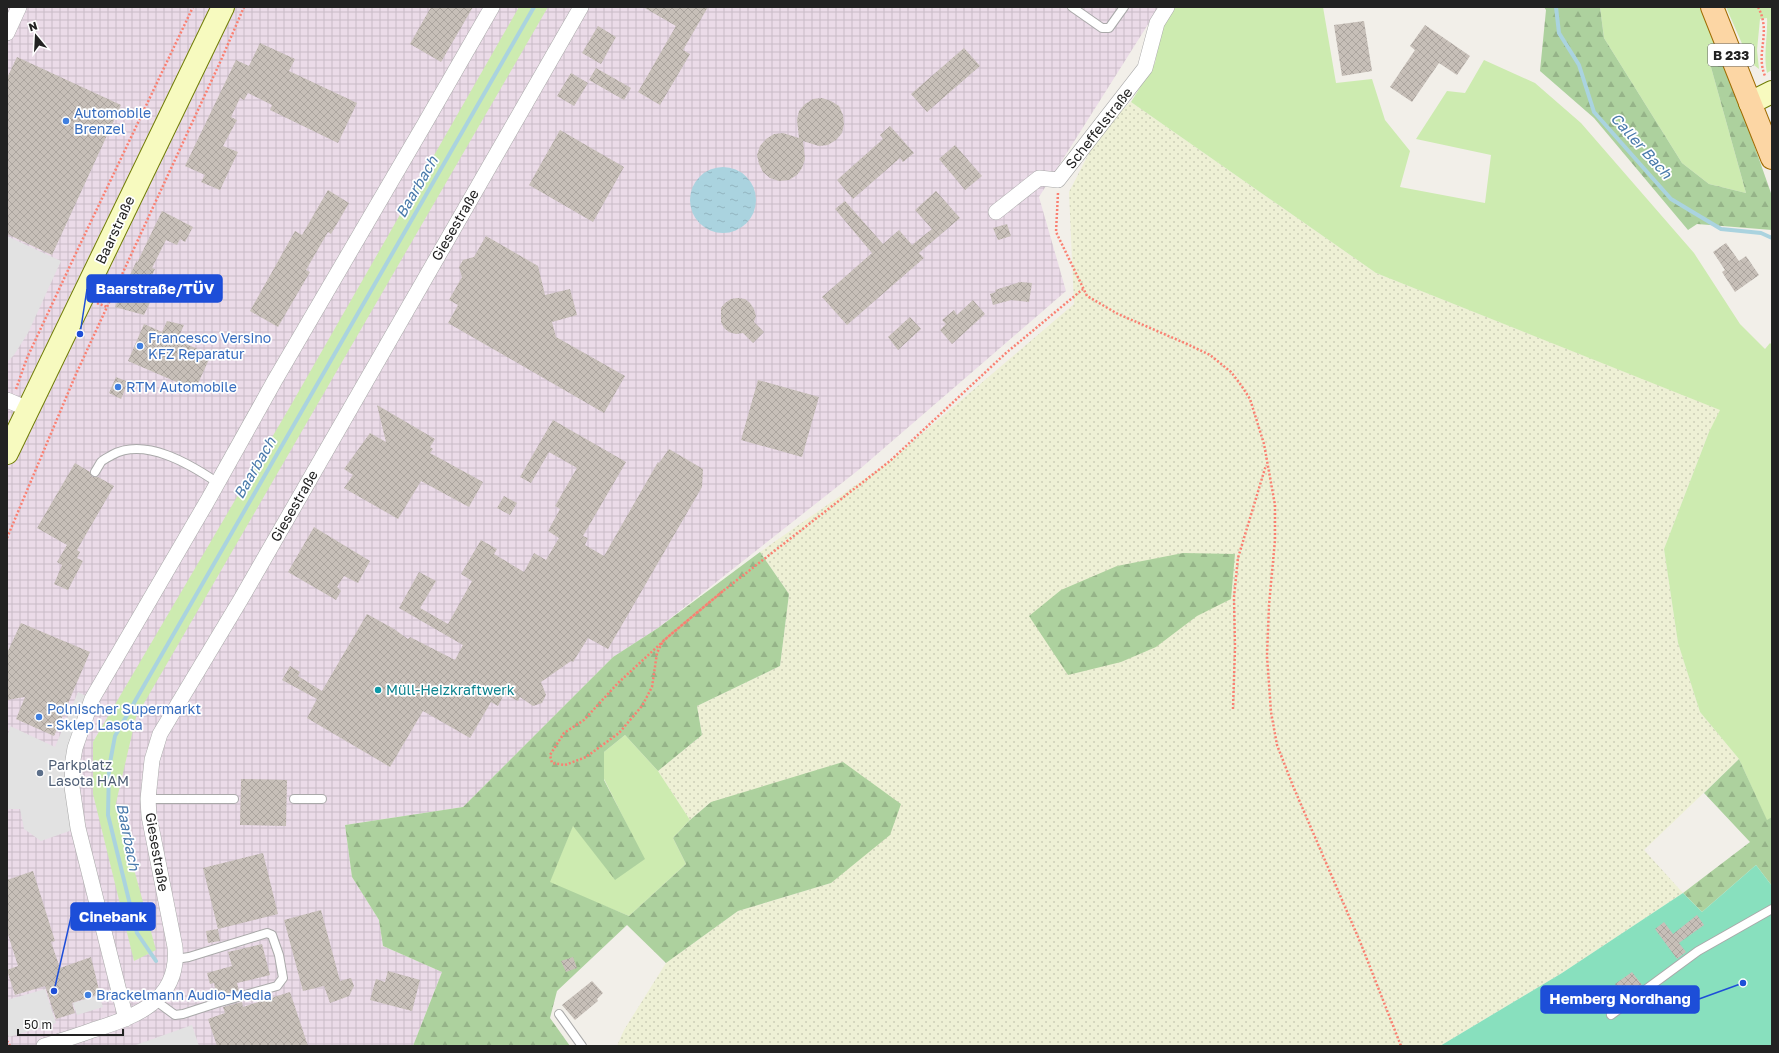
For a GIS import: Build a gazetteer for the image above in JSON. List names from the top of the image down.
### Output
{
  "streets": {
    "main road": ["B 233", "Baarstraße"],
    "street": ["Scheffelstraße", "Giesestraße"]
  },
  "water": ["Caller Bach", "Baarbach"],
  "places": [
    "Automobile Brenzel",
    "Baarstraße/TÜV",
    "Francesco Versino KFZ Reparatur",
    "RTM Automobile",
    "Müll-Heizkraftwerk",
    "Polnischer Supermarkt - Sklep Lasota",
    "Parkplatz Lasota HAM",
    "Hemberg Nordhang",
    "Cinebank",
    "Brackelmann Audio-Media"
  ],
  "scale_bar": "50 m",
  "north": "top"
}
